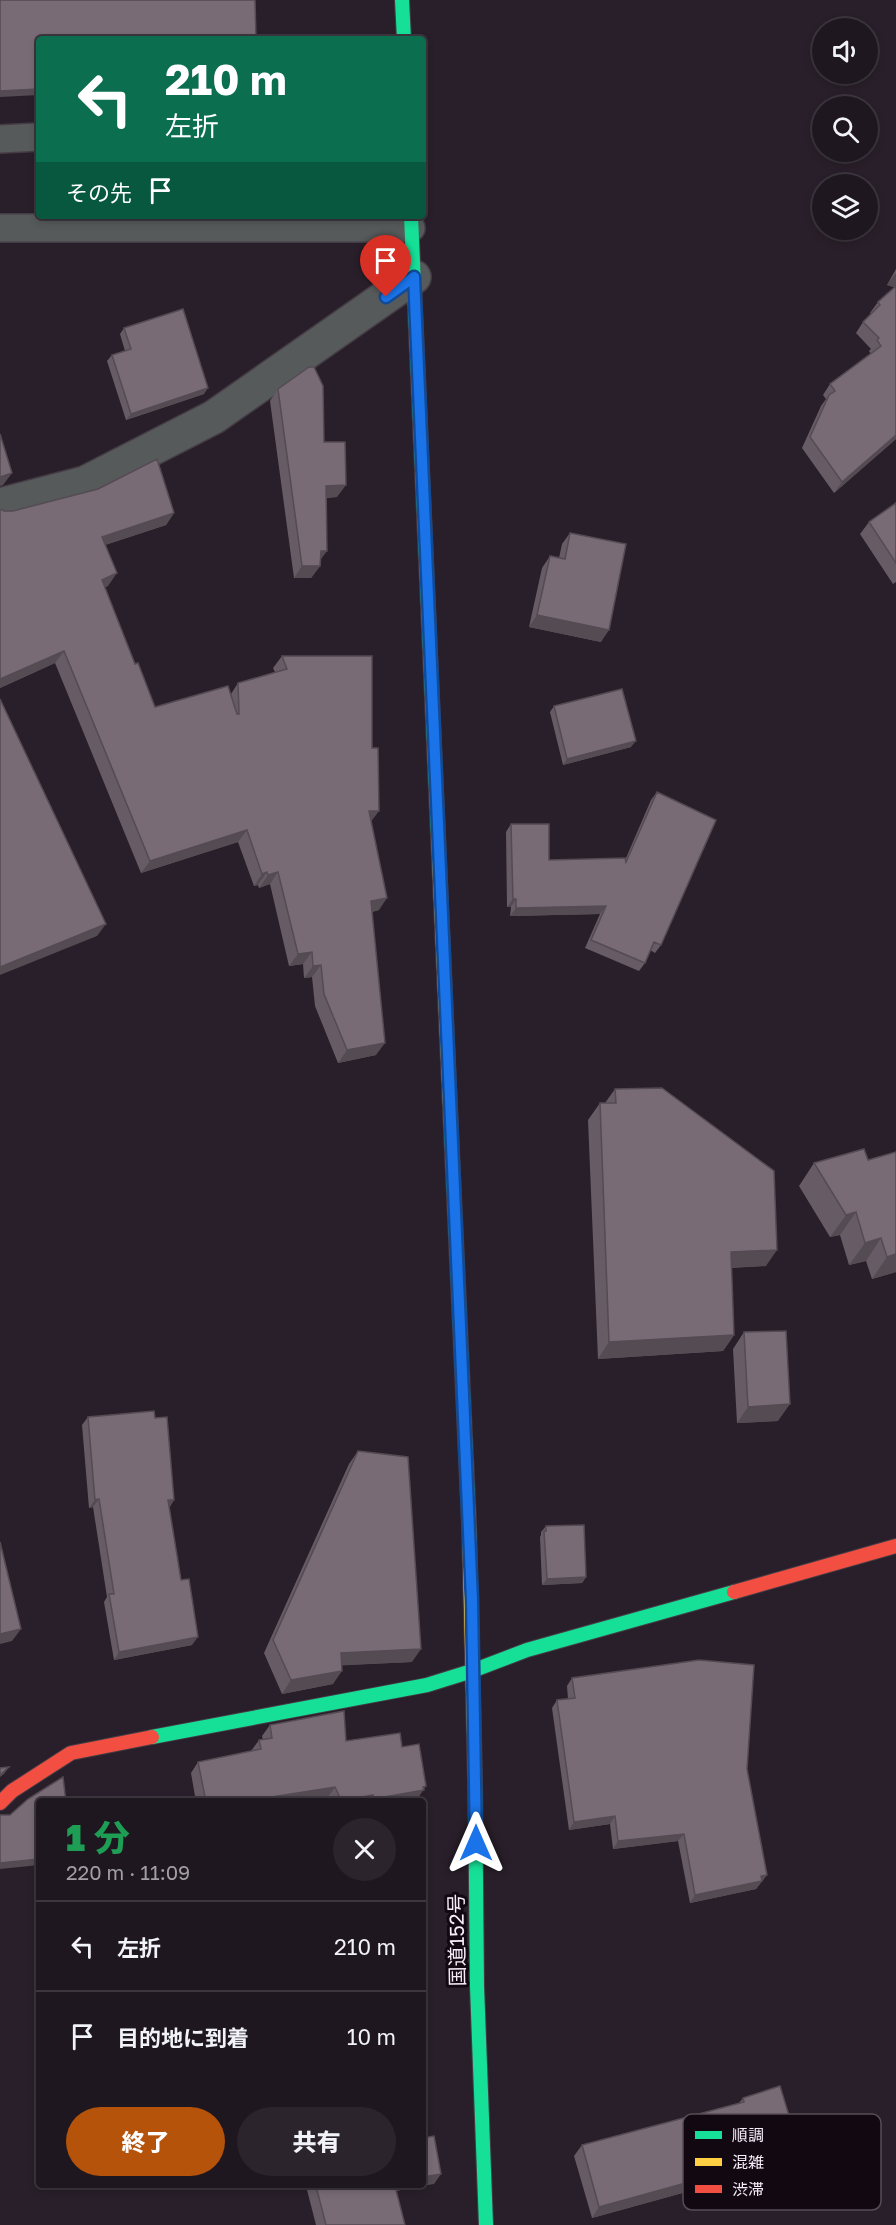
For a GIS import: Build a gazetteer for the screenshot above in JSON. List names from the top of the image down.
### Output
{
  "streets": {
    "main road": ["国道152号"]
  },
  "legend": ["順調", "混雑", "渋滞"],
  "page": {
    "turn": ["210 m", "左折"],
    "then": "その先",
    "heading": ["1 分", "220 m · 11:09"],
    "list": [
      {
        "name": "左折",
        "value": "210 m"
      },
      {
        "name": "目的地に到着",
        "value": "10 m"
      }
    ],
    "buttons": ["終了", "共有"]
  }
}
